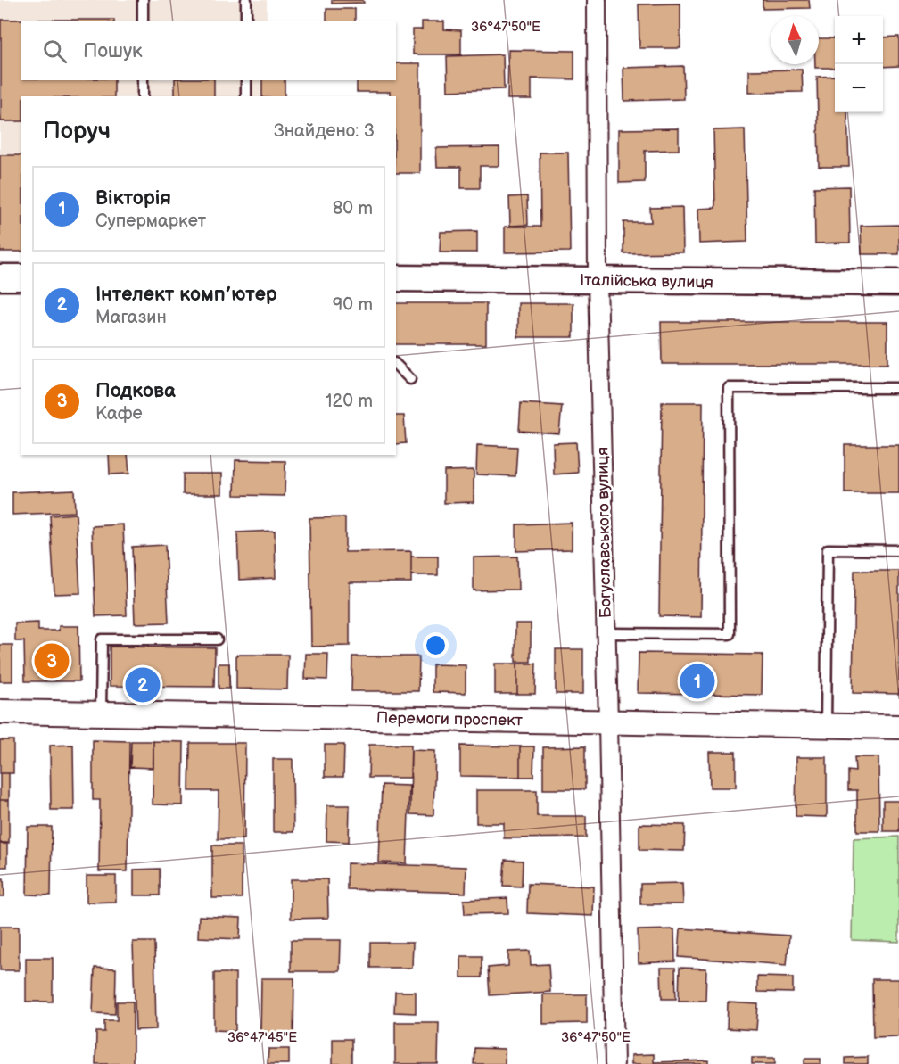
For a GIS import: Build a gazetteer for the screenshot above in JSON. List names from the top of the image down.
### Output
{
  "streets": {
    "main road": ["Італійська вулиця"],
    "street": ["Богуславського вулиця", "Перемоги проспект"]
  },
  "crossings": [
    ["Італійська вулиця", "Богуславського вулиця"],
    ["Богуславського вулиця", "Перемоги проспект"]
  ],
  "north": "top",
  "page": {
    "map_buttons": ["+", "−"],
    "search": "Пошук",
    "heading": ["Поруч", "Знайдено: 3"],
    "list": [
      {
        "mark": "1",
        "name": "Вікторія",
        "note": "Супермаркет",
        "value": "80 m"
      },
      {
        "mark": "2",
        "name": "Інтелект комп’ютер",
        "note": "Магазин",
        "value": "90 m"
      },
      {
        "mark": "3",
        "name": "Подкова",
        "note": "Кафе",
        "value": "120 m"
      }
    ],
    "pins": ["3", "1", "2"]
  },
  "coordinates": ["36°47'50\"E", "36°47'45\"E"]
}
